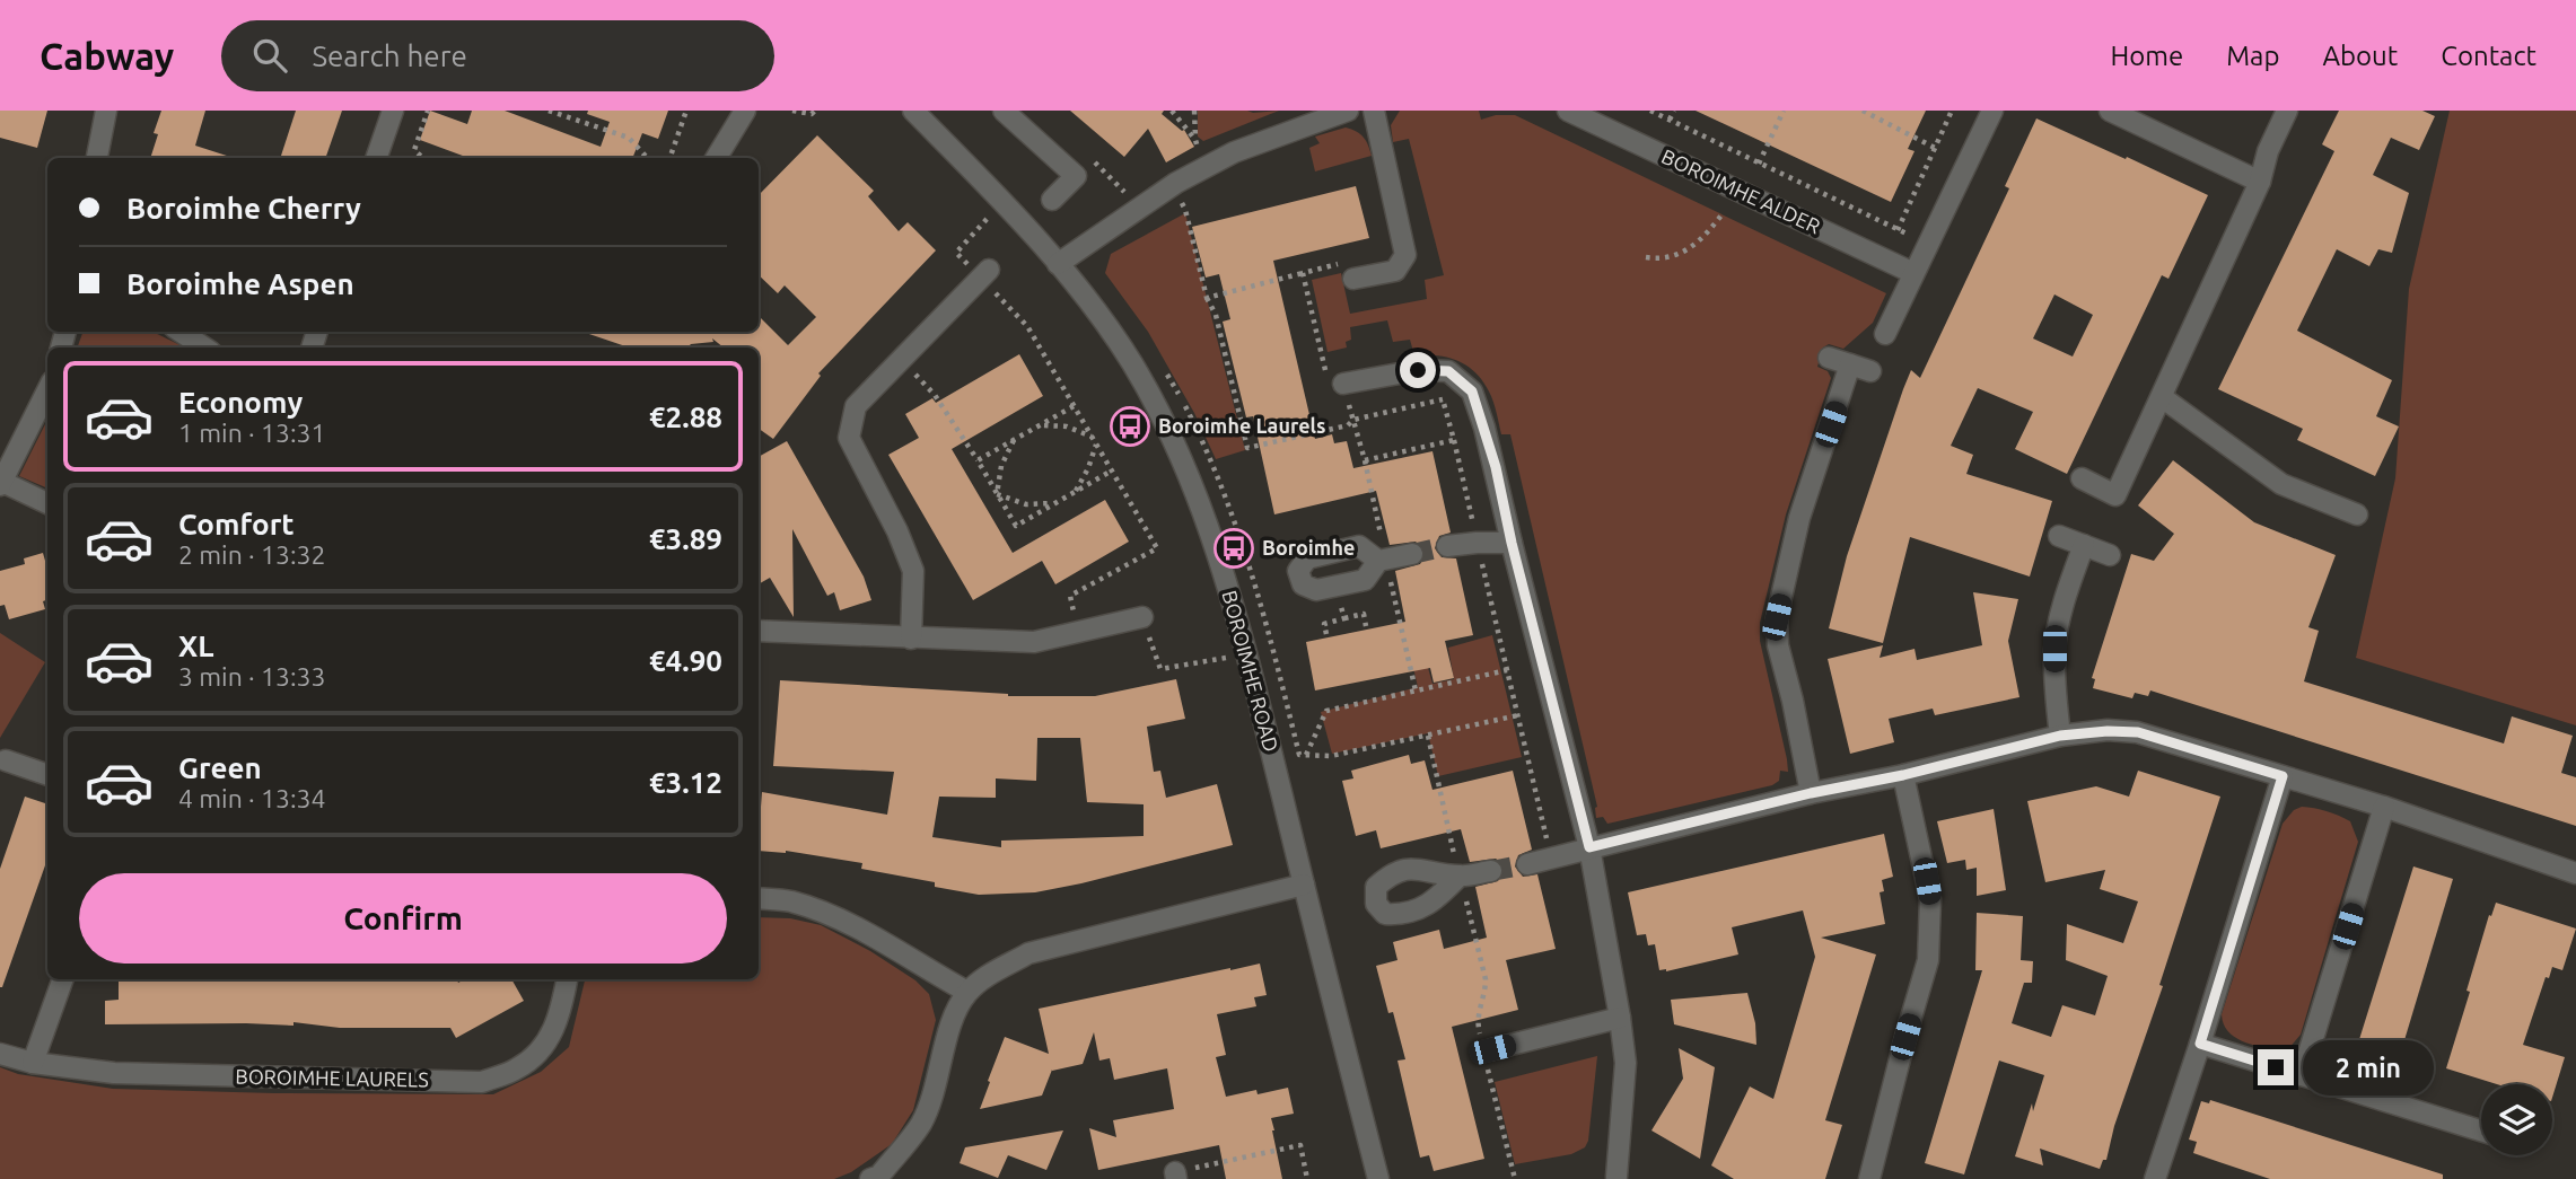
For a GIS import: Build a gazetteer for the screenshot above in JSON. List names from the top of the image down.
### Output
{
  "streets": {
    "street": ["BOROIMHE ALDER", "BOROIMHE ROAD", "BOROIMHE LAURELS"]
  },
  "places": {
    "bus stop": ["Boroimhe Laurels", "Boroimhe"]
  },
  "page": {
    "header": "Cabway",
    "search": "Search here",
    "nav": [
      "Home",
      "Map",
      "About",
      "Contact"
    ],
    "banner": ["Boroimhe Cherry", "Boroimhe Aspen"],
    "list": [
      {
        "name": "Economy",
        "note": "1 min · 13:31",
        "value": "€2.88"
      },
      {
        "name": "Comfort",
        "note": "2 min · 13:32",
        "value": "€3.89"
      },
      {
        "name": "XL",
        "note": "3 min · 13:33",
        "value": "€4.90"
      },
      {
        "name": "Green",
        "note": "4 min · 13:34",
        "value": "€3.12"
      }
    ],
    "buttons": "Confirm",
    "bubble": "2 min"
  }
}
